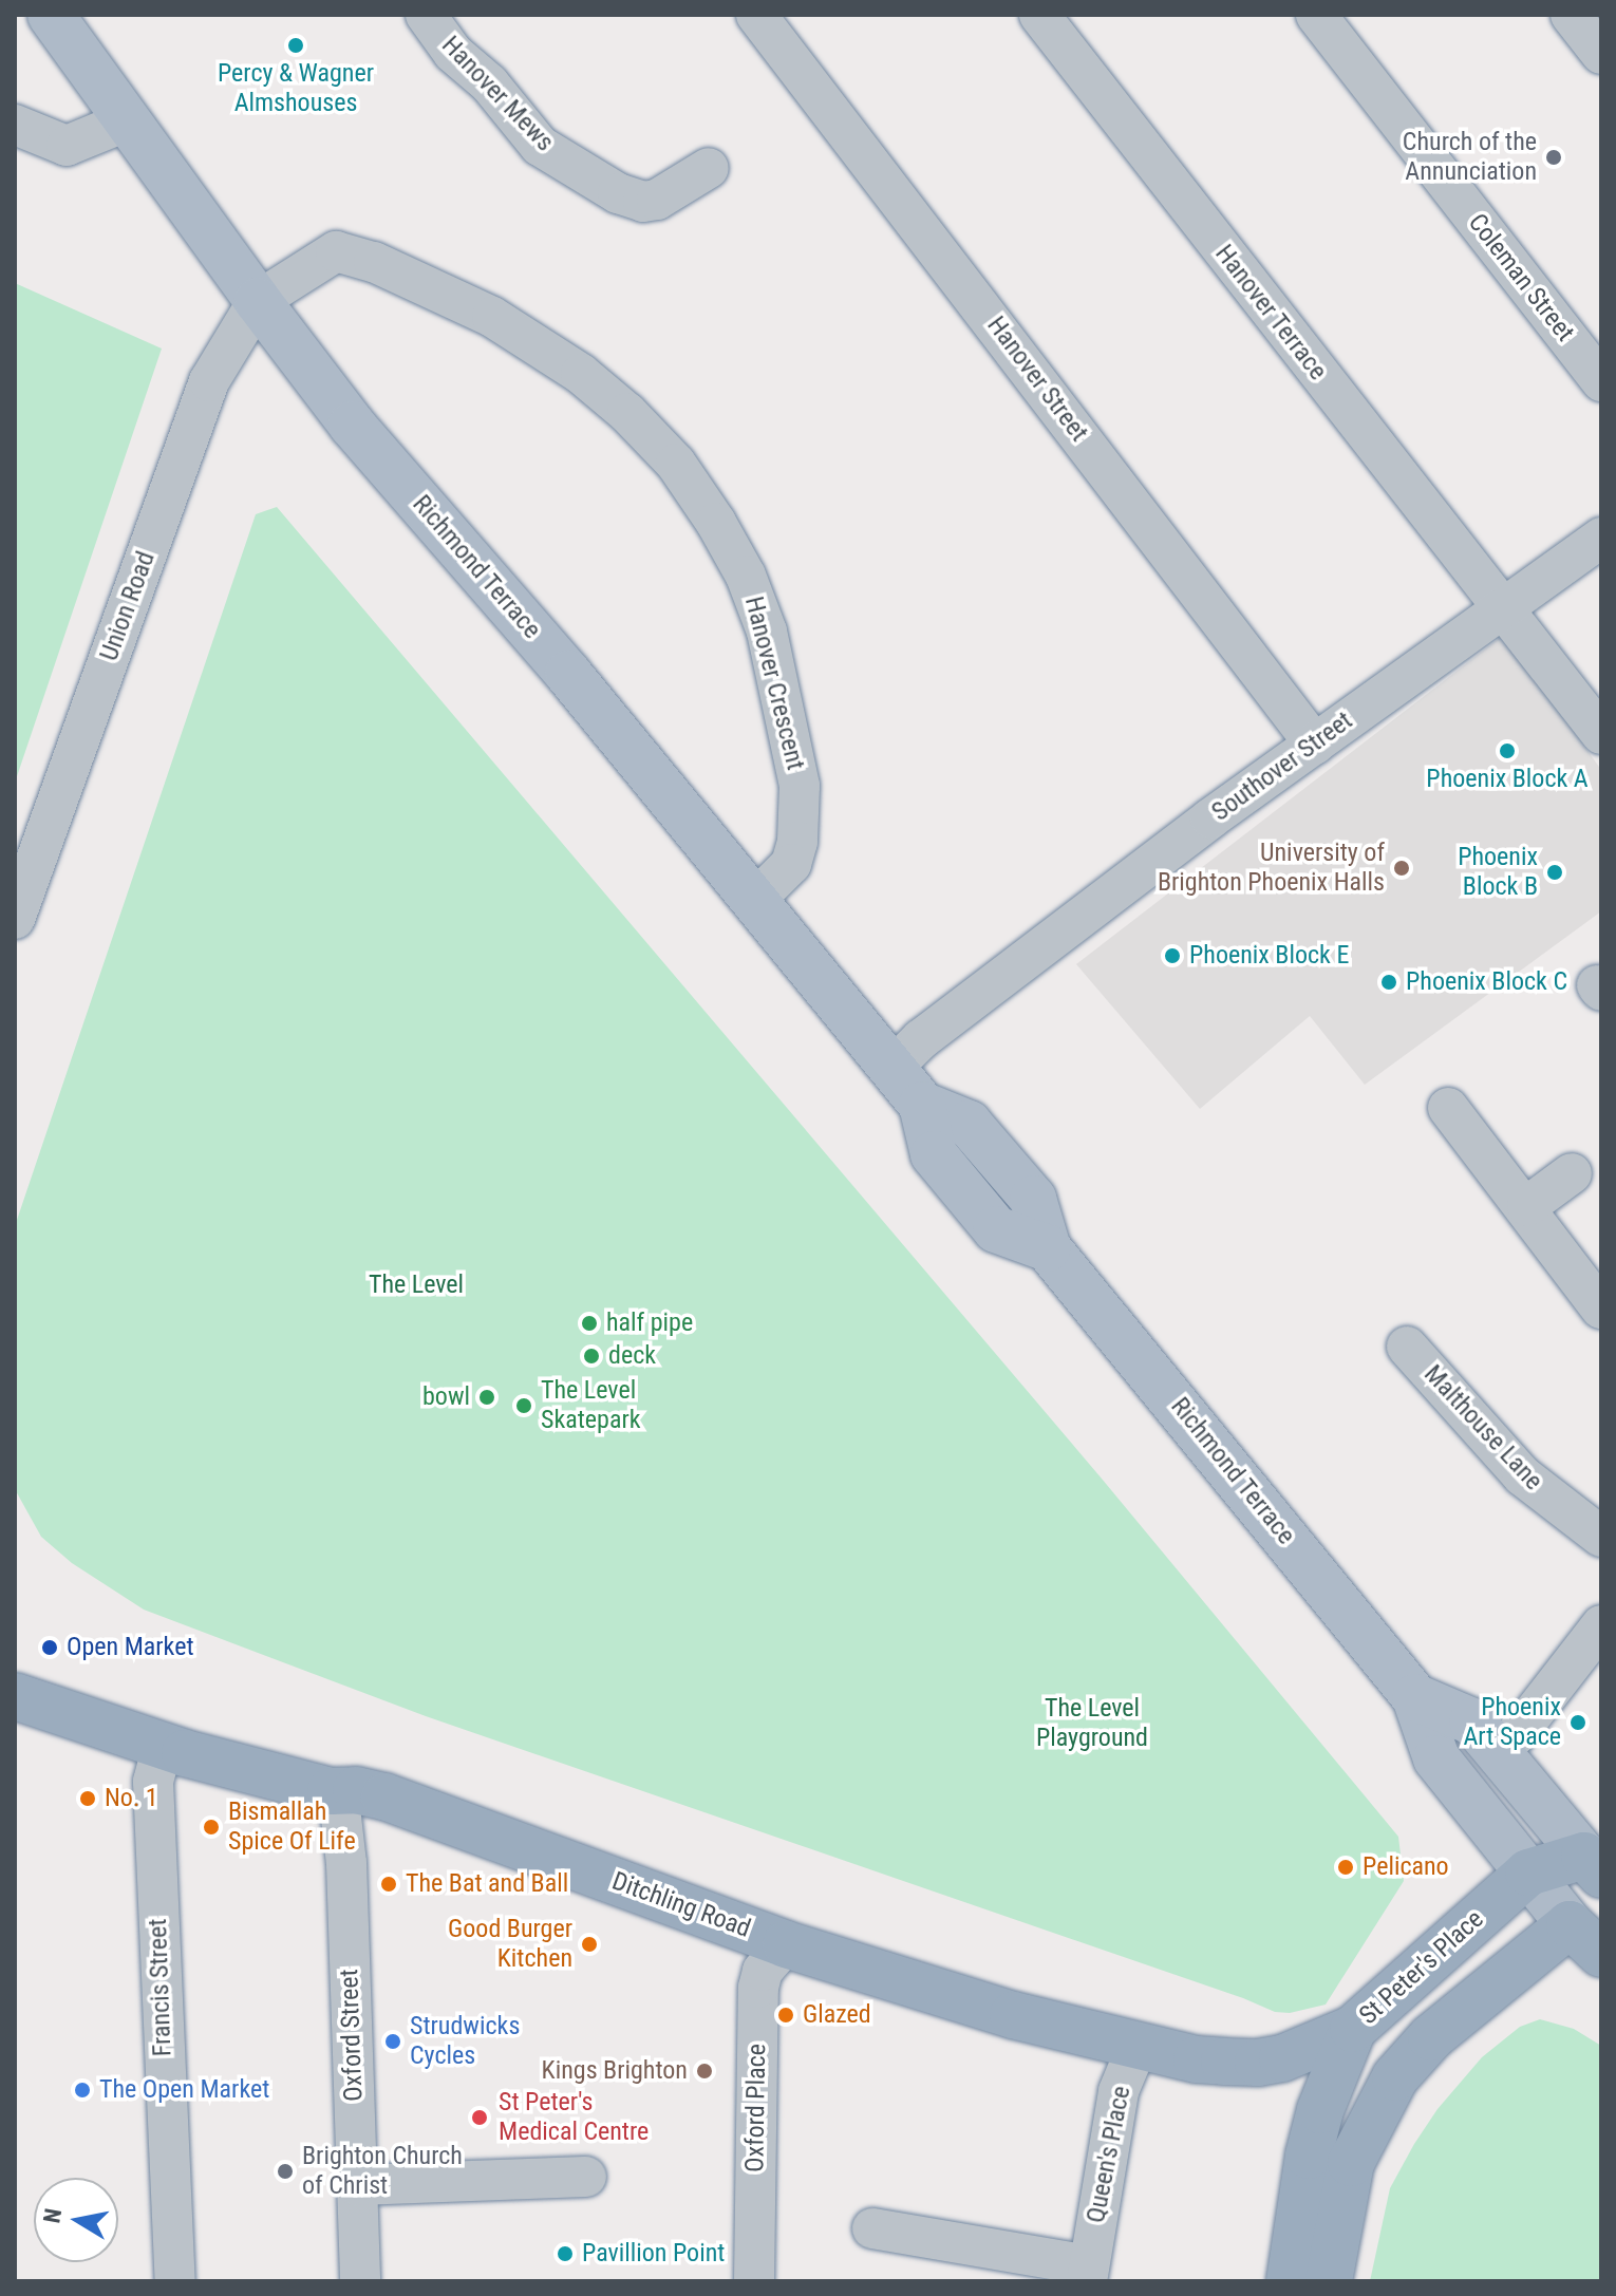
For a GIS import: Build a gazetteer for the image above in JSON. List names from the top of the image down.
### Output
{
  "streets": {
    "highway": ["Ditchling Road", "St Peter's Place"],
    "main road": ["Richmond Terrace"],
    "street": [
      "Hanover Mews",
      "Coleman Street",
      "Hanover Terrace",
      "Hanover Street",
      "Union Road",
      "Hanover Crescent",
      "Southover Street",
      "Malthouse Lane",
      "Francis Street",
      "Oxford Street",
      "Oxford Place",
      "Queen's Place"
    ]
  },
  "crossings": [
    ["Hanover Terrace", "Southover Street"],
    ["Hanover Street", "Southover Street"],
    ["Richmond Terrace", "Union Road"],
    ["Richmond Terrace", "Hanover Crescent"],
    ["Richmond Terrace", "Southover Street"],
    ["Richmond Terrace", "St Peter's Place"],
    ["Union Road", "Hanover Crescent"],
    ["Ditchling Road", "St Peter's Place"],
    ["Ditchling Road", "Francis Street"],
    ["Ditchling Road", "Oxford Street"],
    ["Ditchling Road", "Oxford Place"],
    ["Ditchling Road", "Queen's Place"]
  ],
  "parks": ["The Level", "The Level Playground"],
  "places": [
    "Percy & Wagner Almshouses",
    "Church of the Annunciation",
    "Phoenix Block A",
    "University of Brighton Phoenix Halls",
    "Phoenix Block B",
    "Phoenix Block E",
    "Phoenix Block C",
    "half pipe",
    "deck",
    "bowl",
    "The Level Skatepark",
    "Open Market",
    "Phoenix Art Space",
    "No. 1",
    "Bismallah Spice Of Life",
    "Pelicano",
    "The Bat and Ball",
    "Good Burger Kitchen",
    "Glazed",
    "Strudwicks Cycles",
    "Kings Brighton",
    "The Open Market",
    "St Peter's Medical Centre",
    "Brighton Church of Christ",
    "Pavillion Point"
  ],
  "north": "left"
}
